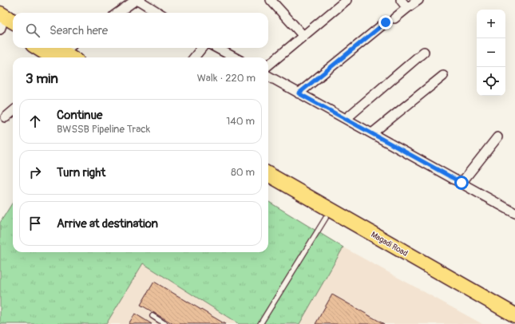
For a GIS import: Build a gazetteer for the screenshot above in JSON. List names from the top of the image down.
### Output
{
  "streets": {
    "main road": ["Magadi Road"]
  },
  "page": {
    "map_buttons": ["+", "−"],
    "search": "Search here",
    "heading": ["3 min", "Walk · 220 m"],
    "list": [
      ["Continue", "BWSSB Pipeline Track", "140 m"],
      ["Turn right", "80 m"],
      "Arrive at destination"
    ]
  }
}
